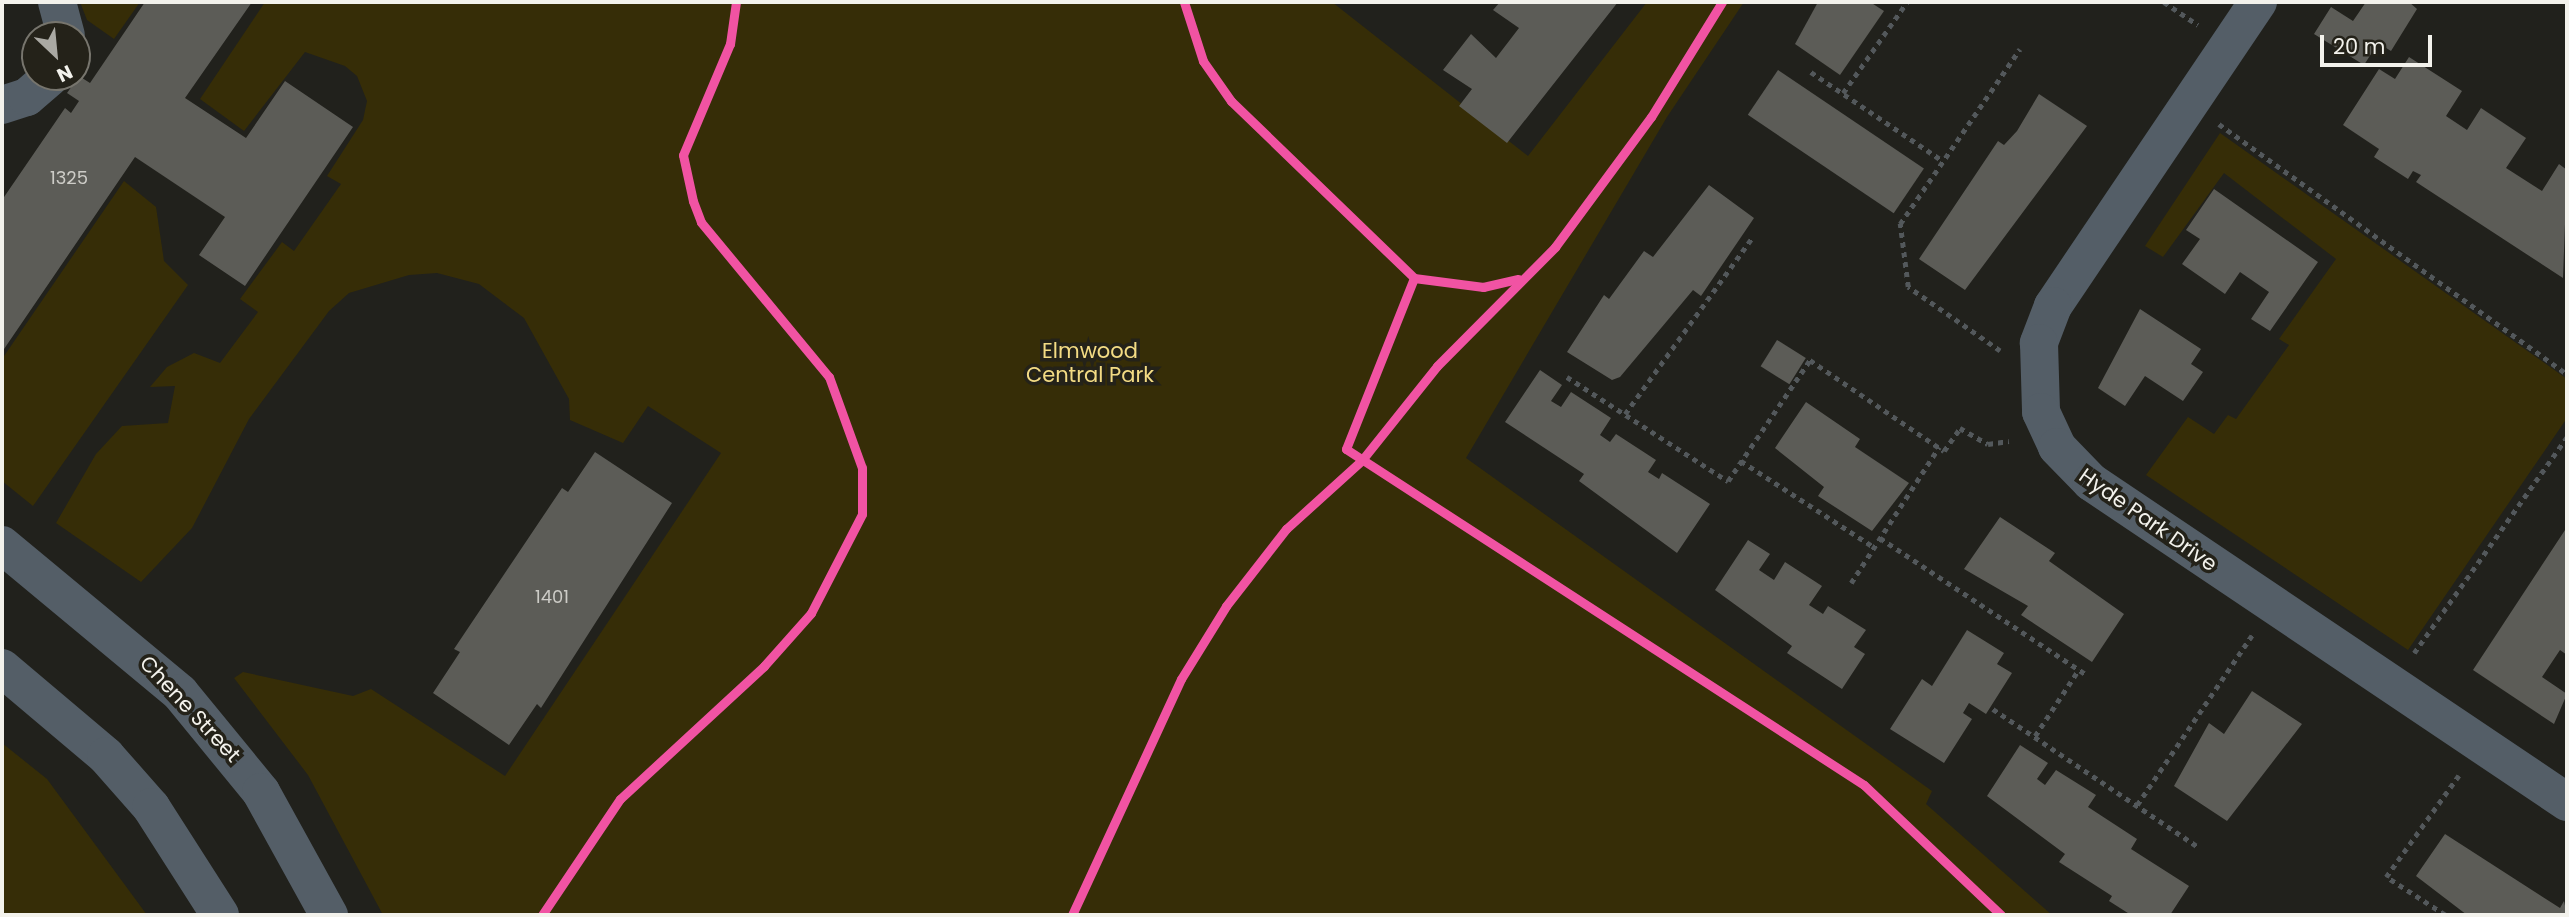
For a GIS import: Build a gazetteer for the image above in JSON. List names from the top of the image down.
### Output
{
  "streets": {
    "street": ["Hyde Park Drive", "Chene Street"]
  },
  "parks": ["Elmwood Central Park"],
  "house_numbers": ["1325", "1401"],
  "scale_bar": "20 m",
  "north": "bottom right"
}
